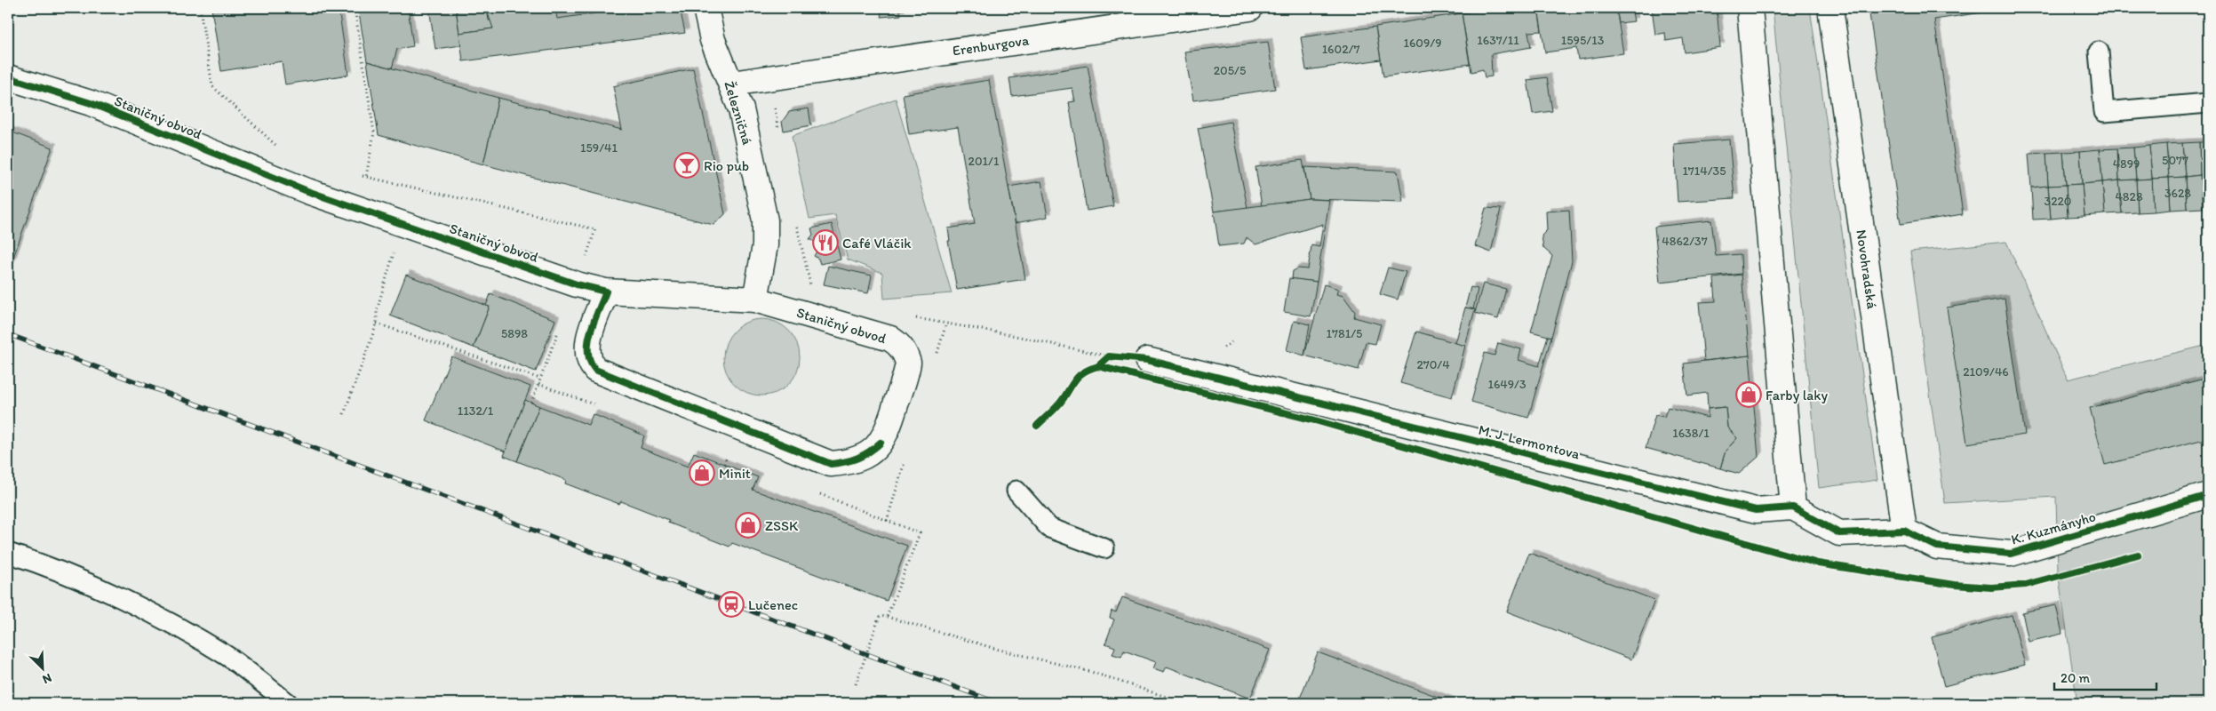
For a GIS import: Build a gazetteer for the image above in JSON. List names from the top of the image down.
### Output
{
  "streets": {
    "street": [
      "Erenburgova",
      "Železničná",
      "Staničný obvod",
      "Novohradská",
      "M. J. Lermontova",
      "K. Kuzmányho"
    ]
  },
  "crossings": [
    ["Erenburgova", "Železničná"],
    ["Železničná", "Staničný obvod"],
    ["Novohradská", "K. Kuzmányho"]
  ],
  "places": {
    "bar": ["Rio pub"],
    "restaurant": ["Café Vláčik"],
    "shop": ["Farby laky", "Minit", "ZSSK"],
    "station": ["Lučenec"]
  },
  "house_numbers": [
    "1637/11",
    "1595/13",
    "1609/9",
    "1602/7",
    "205/5",
    "159/41",
    "5077",
    "201/1",
    "4899",
    "1714/35",
    "3628",
    "4828",
    "3220",
    "4862/37",
    "5898",
    "1781/5",
    "270/4",
    "2109/46",
    "1649/3",
    "1132/1",
    "1638/1"
  ],
  "scale_bar": "20 m",
  "north": "bottom right"
}
